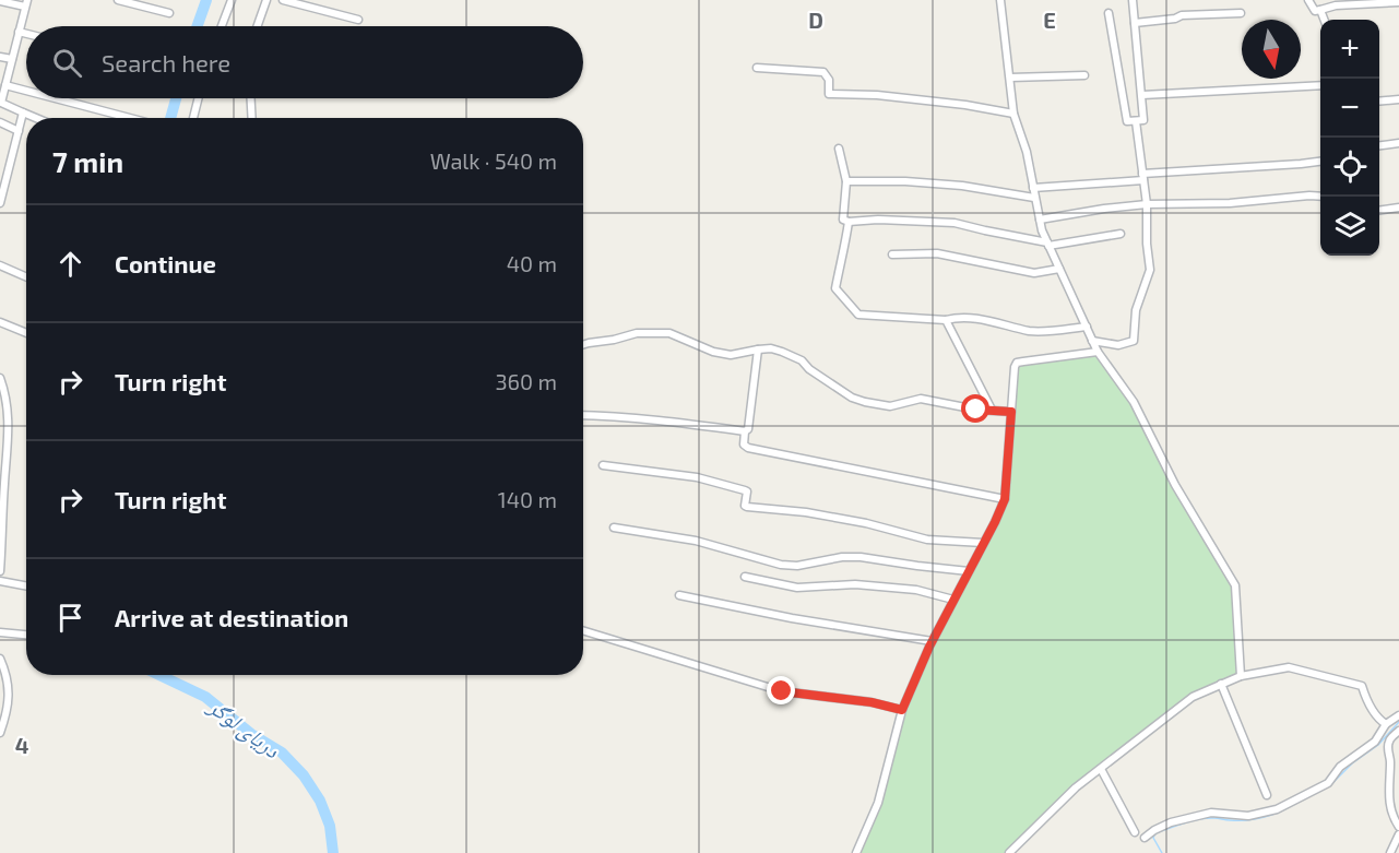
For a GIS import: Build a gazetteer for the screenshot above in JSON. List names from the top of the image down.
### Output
{
  "water": ["دریای لوگر"],
  "north": "bottom",
  "page": {
    "map_buttons": ["+", "−"],
    "search": "Search here",
    "heading": ["7 min", "Walk · 540 m"],
    "list": [
      ["Continue", "40 m"],
      ["Turn right", "360 m"],
      ["Turn right", "140 m"],
      "Arrive at destination"
    ]
  },
  "grid": {
    "columns": ["D", "E"],
    "rows": ["4"]
  }
}
